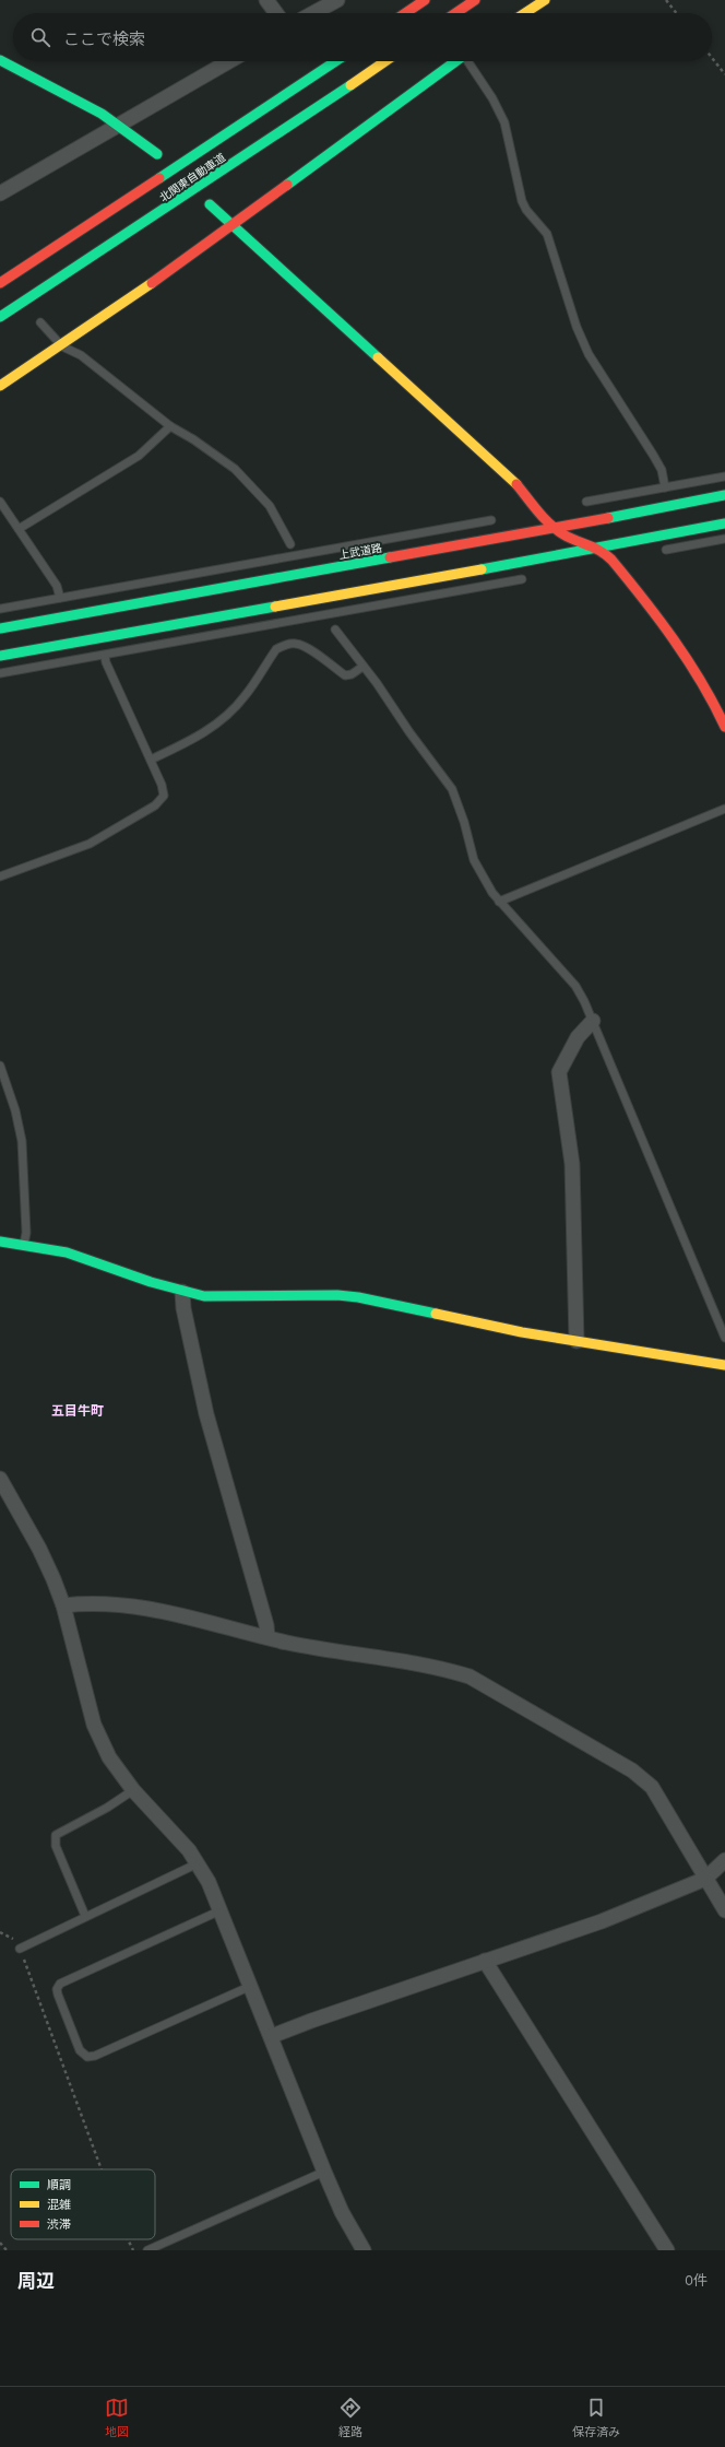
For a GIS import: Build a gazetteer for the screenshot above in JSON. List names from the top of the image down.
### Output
{
  "streets": {
    "main road": ["北関東自動車道", "上武道路"]
  },
  "districts": ["五目牛町"],
  "legend": ["順調", "混雑", "渋滞"],
  "page": {
    "search": "ここで検索",
    "heading": ["周辺", "0件"],
    "nav": ["地図", "経路", "保存済み"]
  }
}
